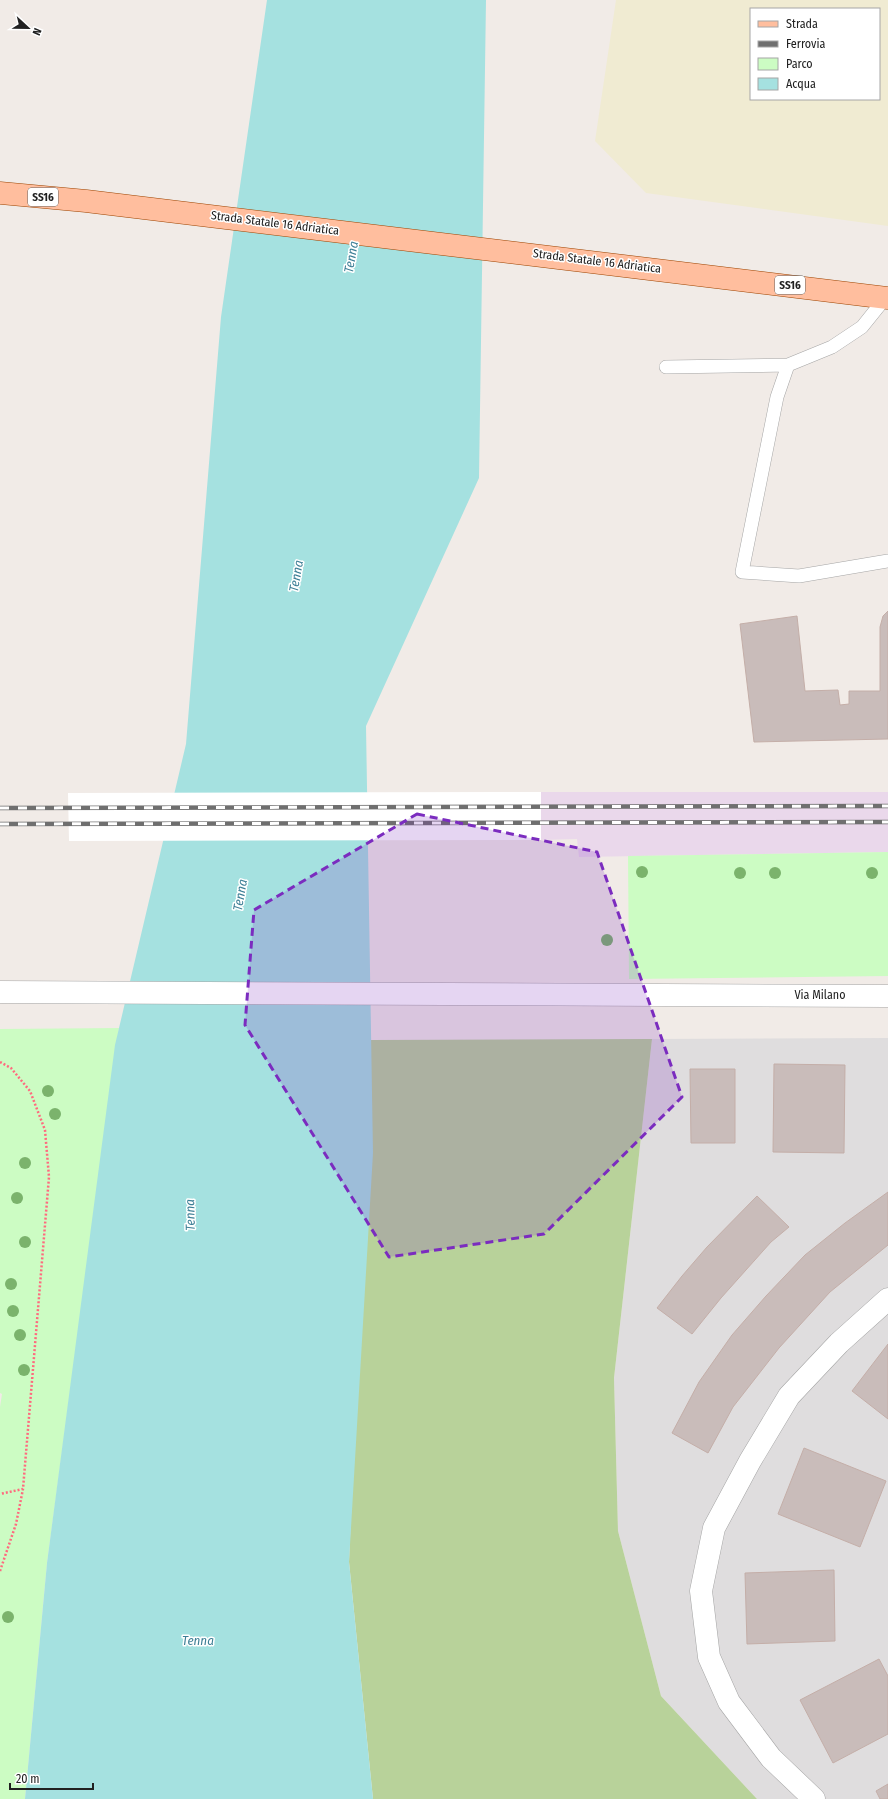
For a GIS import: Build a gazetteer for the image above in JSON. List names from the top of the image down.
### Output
{
  "streets": {
    "main road": ["SS16", "Strada Statale 16 Adriatica"],
    "street": ["Via Milano"]
  },
  "water": ["Tenna"],
  "legend": [
    "Strada",
    "Ferrovia",
    "Parco",
    "Acqua"
  ],
  "scale_bar": "20 m",
  "north": "right"
}
